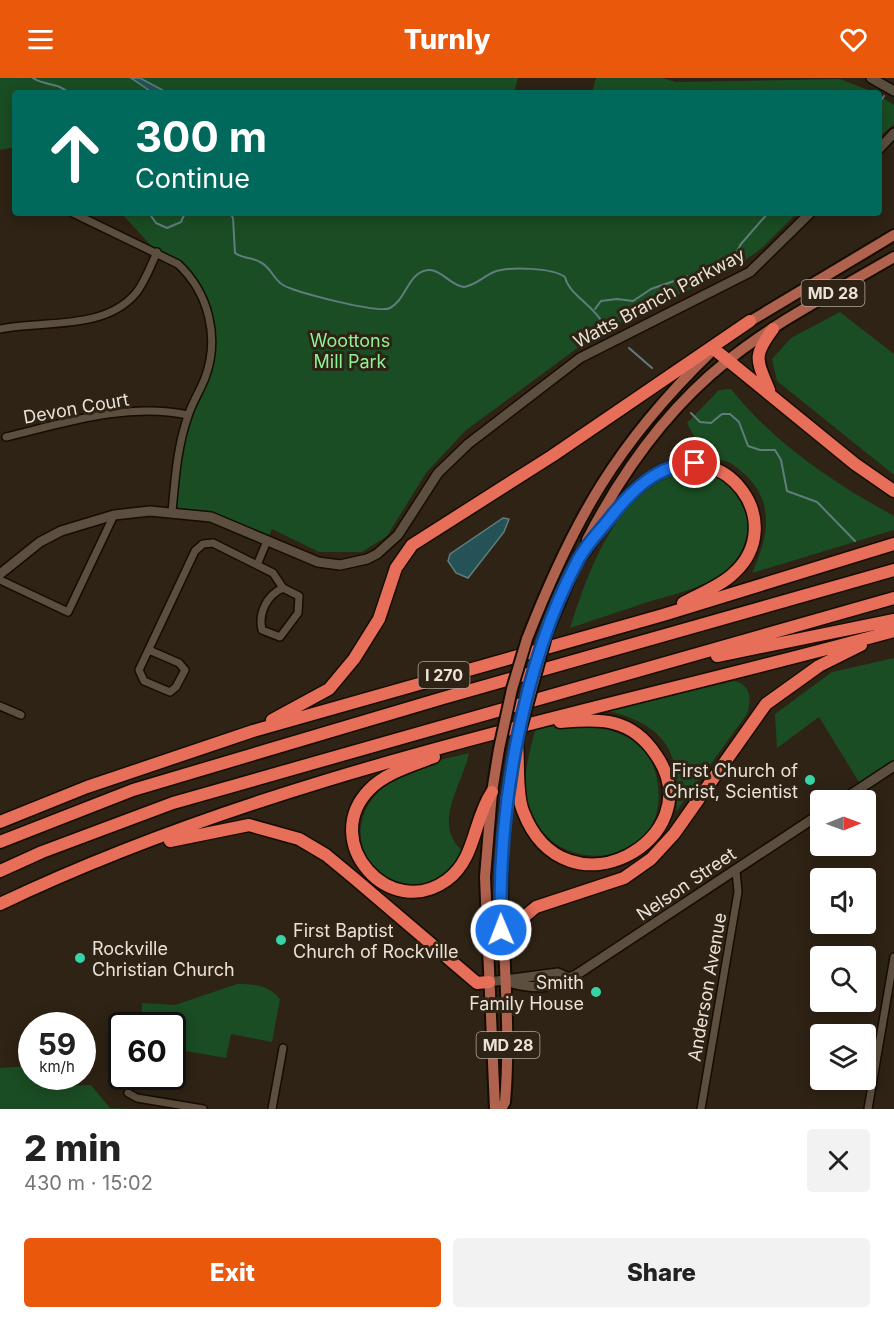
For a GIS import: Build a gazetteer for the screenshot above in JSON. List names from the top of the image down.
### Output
{
  "streets": {
    "highway": ["I 270"],
    "main road": ["MD 28"],
    "street": [
      "Watts Branch Parkway",
      "Devon Court",
      "Nelson Street",
      "Anderson Avenue"
    ]
  },
  "crossings": [
    ["MD 28", "Nelson Street"],
    ["Nelson Street", "Anderson Avenue"]
  ],
  "parks": ["Woottons Mill Park"],
  "places": [
    "First Church of Christ, Scientist",
    "First Baptist Church of Rockville",
    "Rockville Christian Church",
    "Smith Family House"
  ],
  "north": "right",
  "page": {
    "header": "Turnly",
    "turn": ["300 m", "Continue"],
    "speed": "59 km/h",
    "limit": "60",
    "heading": ["2 min", "430 m · 15:02"],
    "buttons": ["Exit", "Share"]
  }
}
